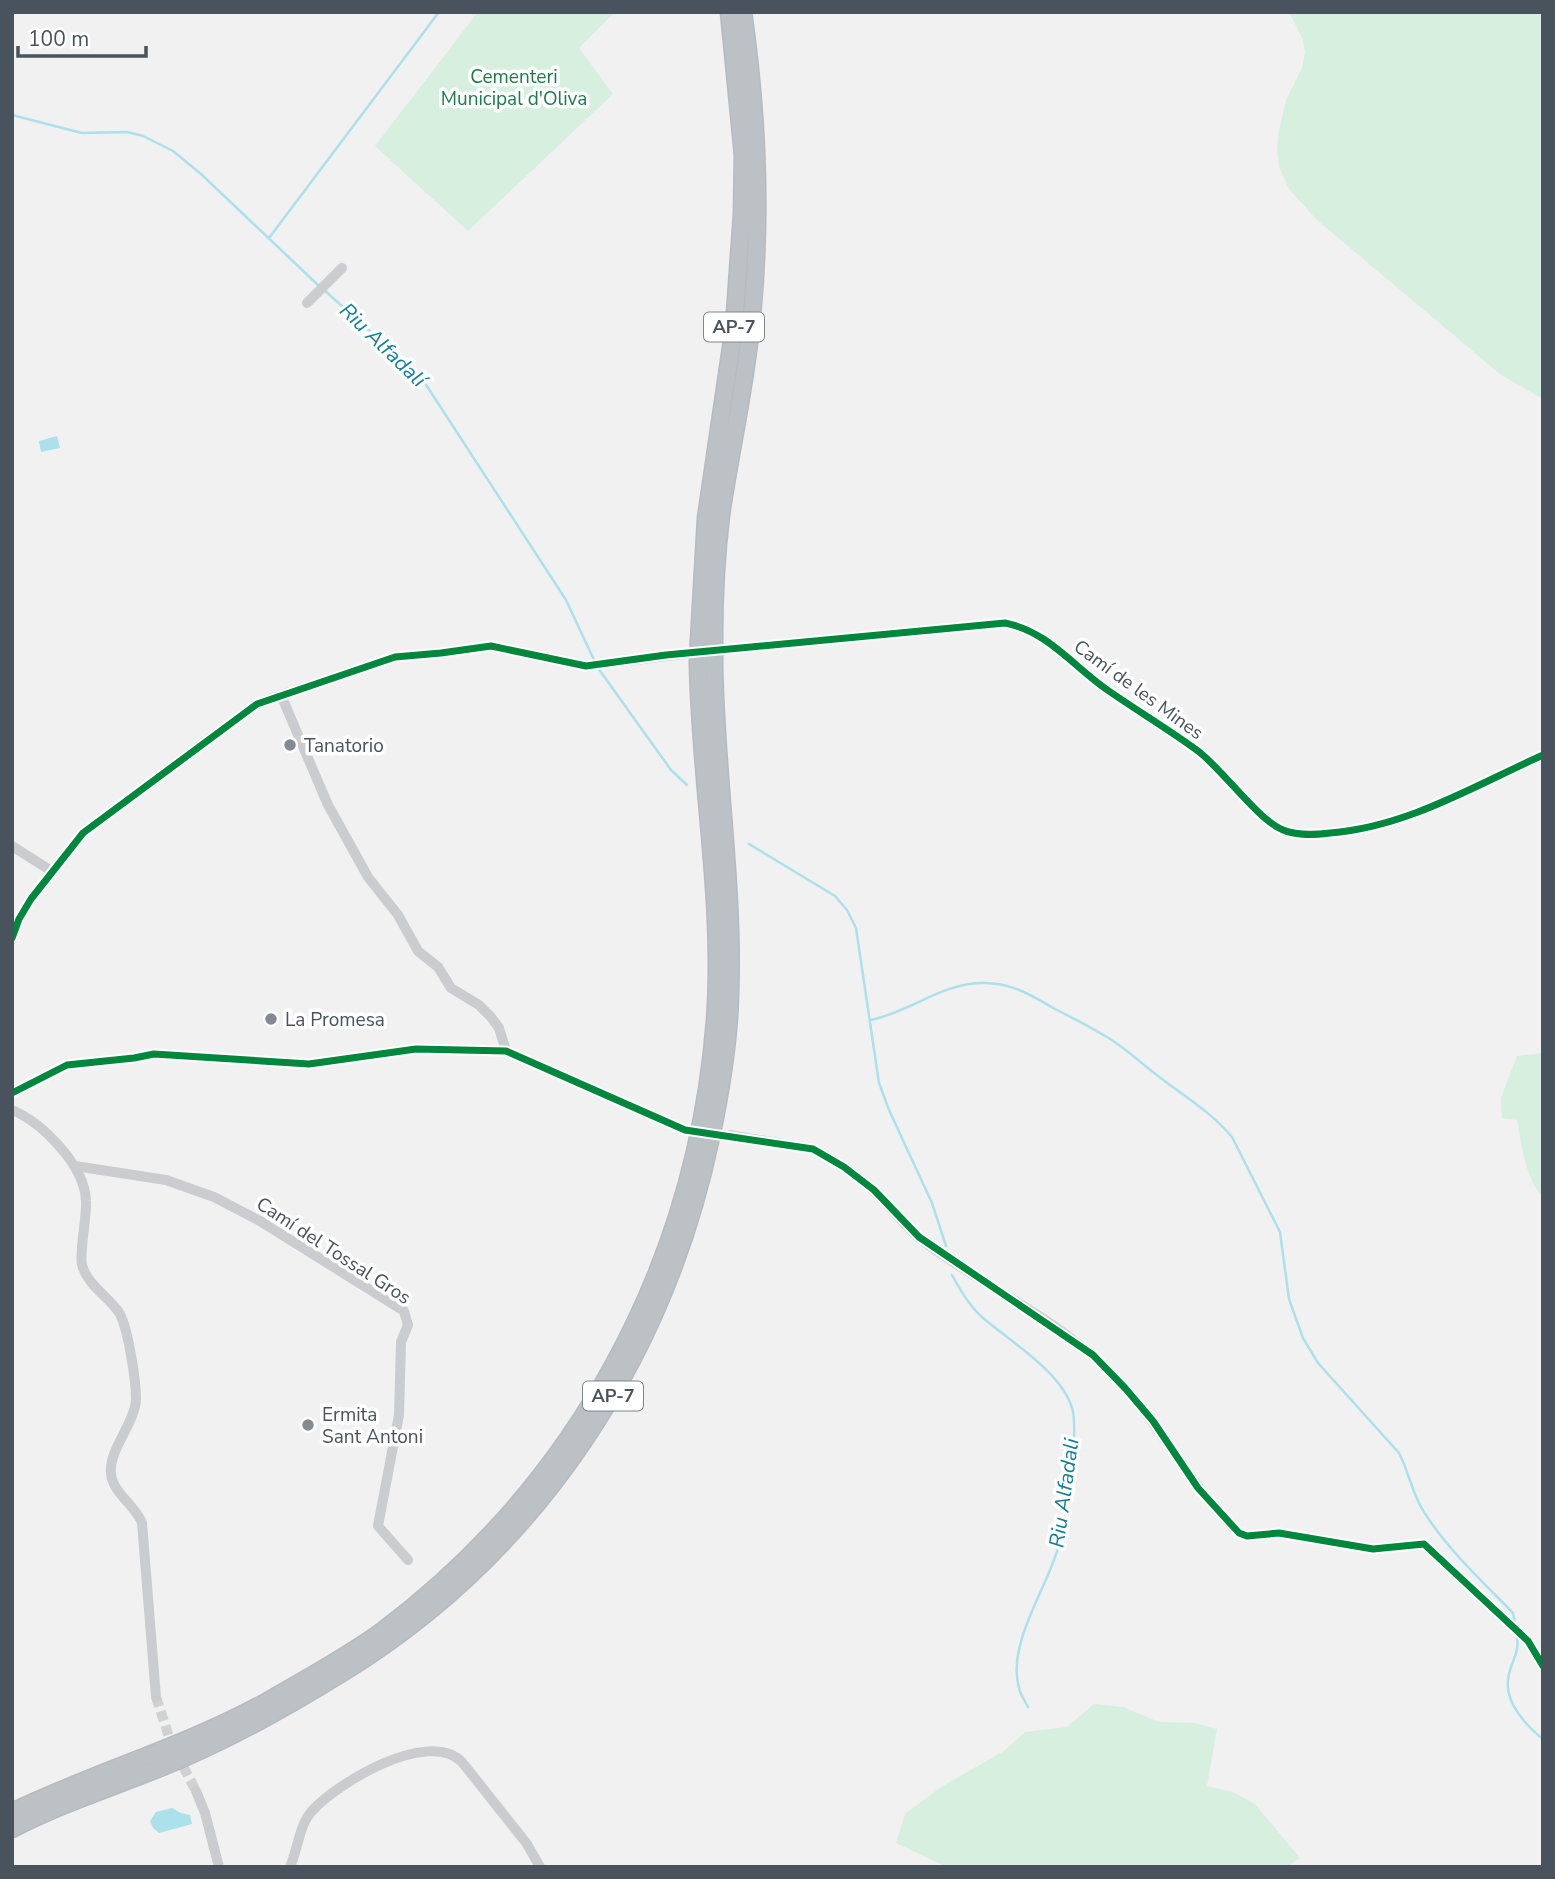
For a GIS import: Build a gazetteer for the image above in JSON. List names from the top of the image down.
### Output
{
  "streets": {
    "highway": ["AP-7"],
    "street": ["Camí de les Mines", "Camí del Tossal Gros"]
  },
  "crossings": [
    ["AP-7", "Camí de les Mines"]
  ],
  "water": ["Riu Alfadalí", "Riu Alfadali"],
  "parks": ["Cementeri Municipal d'Oliva"],
  "places": ["Tanatorio", "La Promesa", "Ermita Sant Antoni"],
  "scale_bar": "100 m"
}
